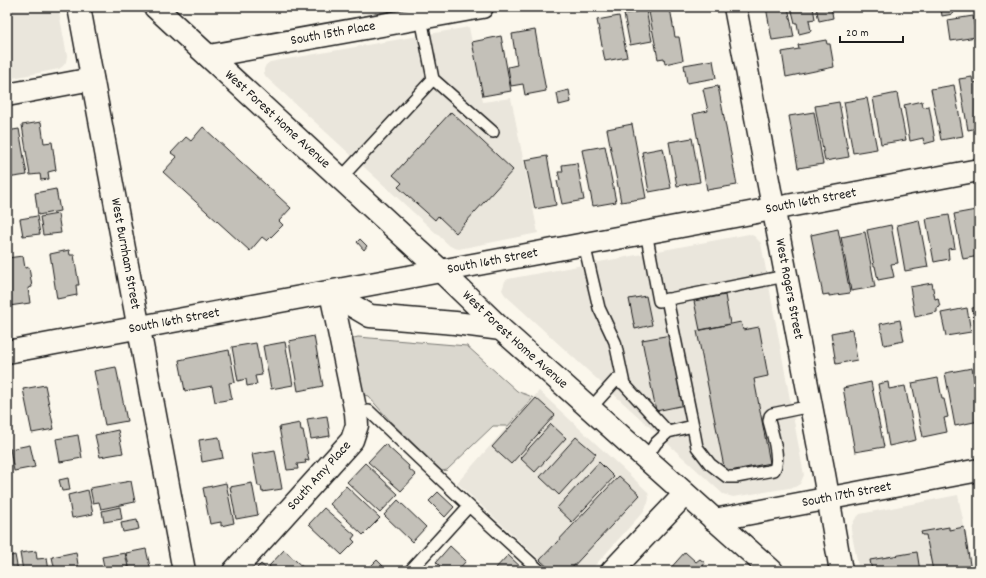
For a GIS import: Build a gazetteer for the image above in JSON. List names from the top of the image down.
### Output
{
  "streets": {
    "street": [
      "South 15th Place",
      "West Forest Home Avenue",
      "South 16th Street",
      "West Burnham Street",
      "West Rogers Street",
      "South Amy Place",
      "South 17th Street"
    ]
  },
  "crossings": [
    ["South 15th Place", "West Forest Home Avenue"],
    ["West Forest Home Avenue", "South 16th Street"],
    ["West Forest Home Avenue", "South 17th Street"],
    ["South 16th Street", "West Burnham Street"],
    ["South 16th Street", "West Rogers Street"],
    ["South 16th Street", "South Amy Place"],
    ["West Rogers Street", "South 17th Street"]
  ],
  "scale_bar": "20 m"
}
